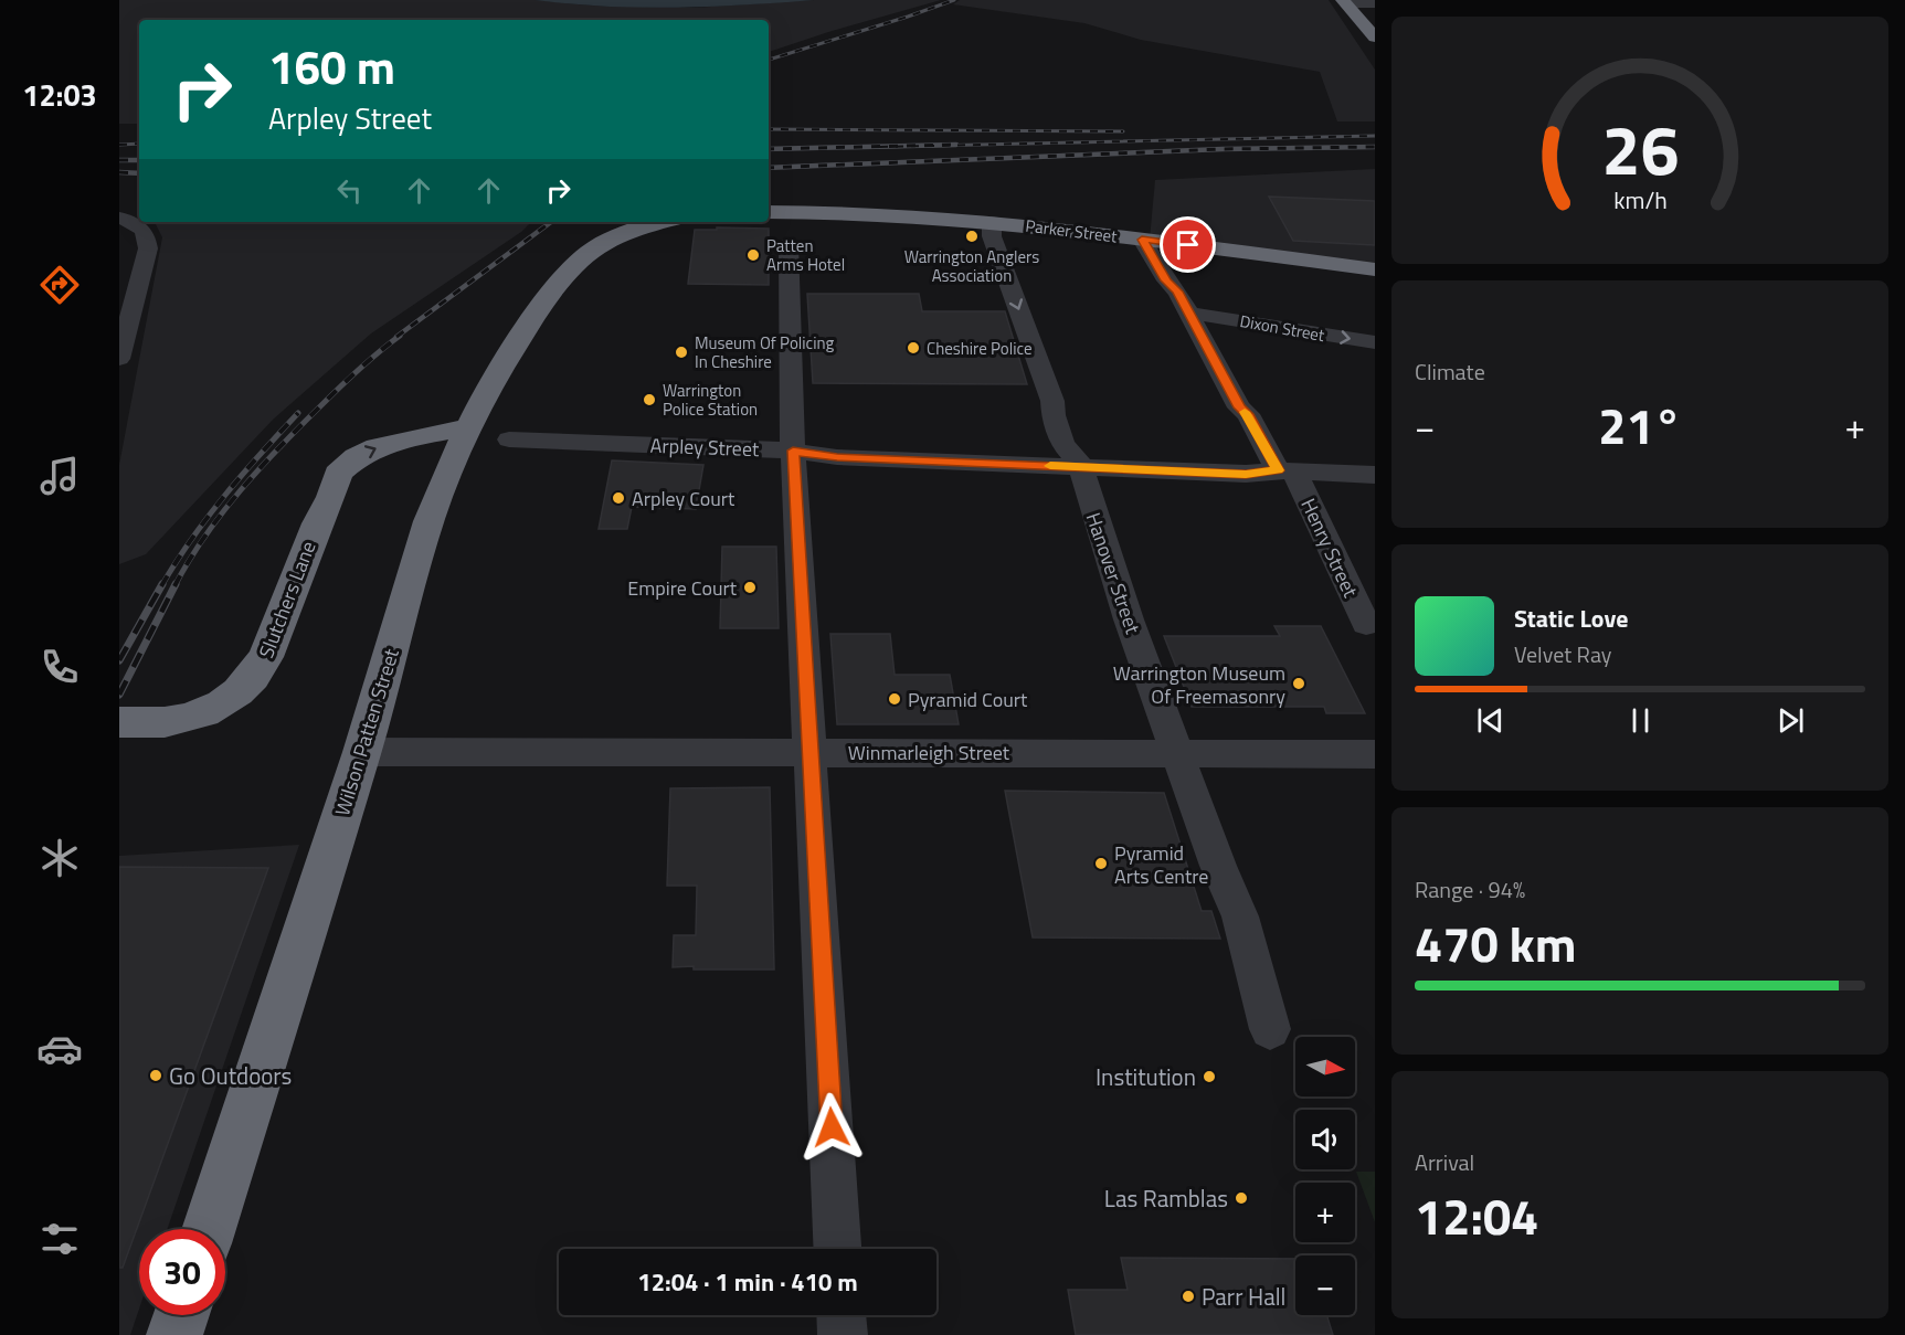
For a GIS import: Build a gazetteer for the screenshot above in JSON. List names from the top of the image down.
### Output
{
  "streets": {
    "highway": ["Parker Street", "Slutchers Lane", "Wilson Patten Street"],
    "street": [
      "Dixon Street",
      "Arpley Street",
      "Henry Street",
      "Hanover Street",
      "Winmarleigh Street"
    ]
  },
  "crossings": [
    ["Parker Street", "Henry Street"],
    ["Parker Street", "Hanover Street"],
    ["Dixon Street", "Henry Street"],
    ["Arpley Street", "Henry Street"],
    ["Arpley Street", "Hanover Street"],
    ["Hanover Street", "Winmarleigh Street"],
    ["Slutchers Lane", "Wilson Patten Street"],
    ["Wilson Patten Street", "Winmarleigh Street"]
  ],
  "one_way": ["Dixon Street"],
  "places": [
    "Warrington Anglers Association",
    "Patten Arms Hotel",
    "Cheshire Police",
    "Museum Of Policing In Cheshire",
    "Warrington Police Station",
    "Arpley Court",
    "Empire Court",
    "Warrington Museum Of Freemasonry",
    "Pyramid Court",
    "Pyramid Arts Centre",
    "Go Outdoors",
    "Institution",
    "Las Ramblas",
    "Parr Hall"
  ],
  "north": "right",
  "page": {
    "tabs": "12:03",
    "turn": ["160 m", "Arpley Street"],
    "tile": [
      "Climate",
      ["Range · 94%", "470 km"],
      ["Arrival", "12:04"]
    ],
    "heat": ["−", "21°", "+"],
    "song": ["Static Love", "Velvet Ray"],
    "map_buttons": ["+", "−"],
    "limit": "30",
    "trip": "12:04 · 1 min · 410 m",
    "gauge": ["26", "km/h"]
  }
}
